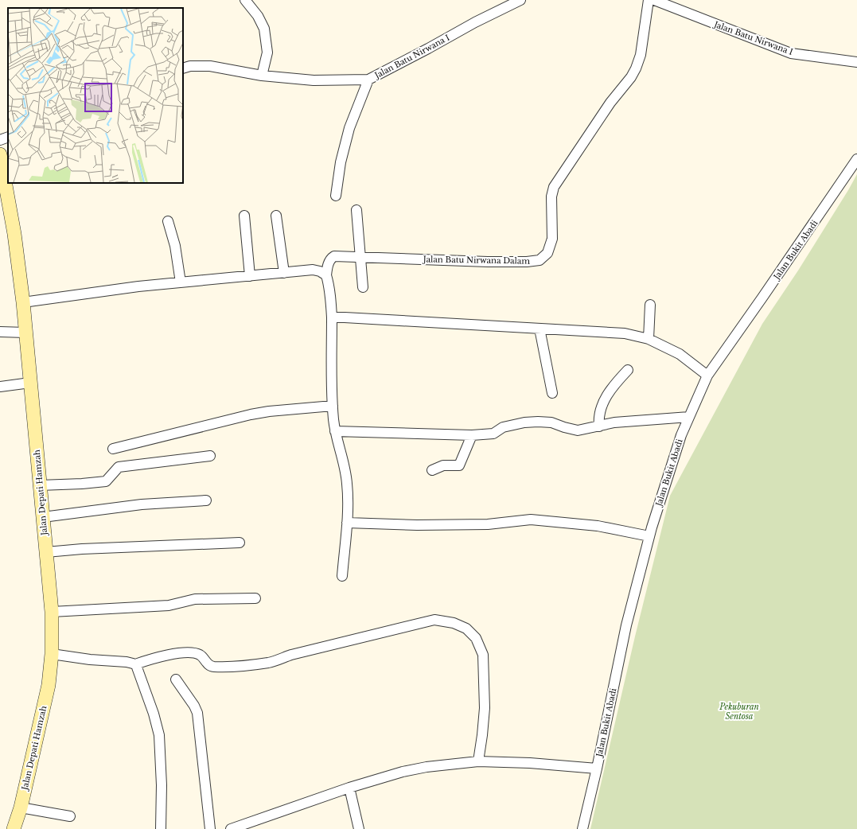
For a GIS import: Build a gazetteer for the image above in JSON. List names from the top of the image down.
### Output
{
  "streets": {
    "main road": ["Jalan Depati Hamzah"],
    "street": ["Jalan Batu Nirwana I", "Jalan Bukit Abadi", "Jalan Batu Nirwana Dalam"]
  },
  "parks": ["Pekuburan Sentosa"]
}
